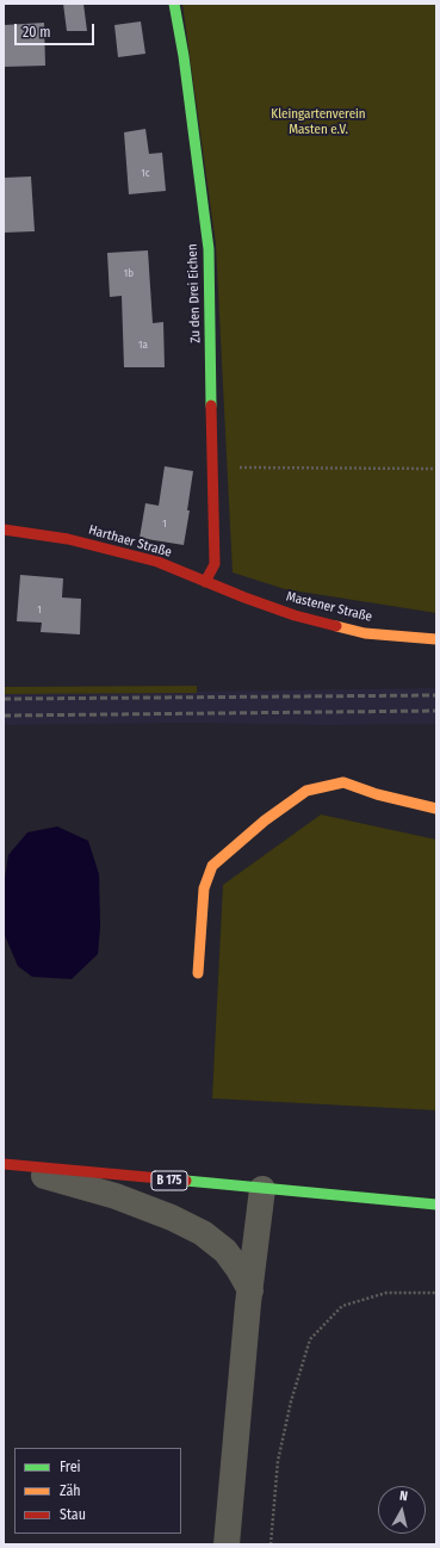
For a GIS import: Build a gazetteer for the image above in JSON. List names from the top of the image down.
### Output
{
  "streets": {
    "street": [
      "Zu den Drei Eichen",
      "Harthaer Straße",
      "Mastener Straße",
      "B 175"
    ]
  },
  "crossings": [
    ["Zu den Drei Eichen", "Harthaer Straße"],
    ["Harthaer Straße", "Mastener Straße"]
  ],
  "parks": ["Kleingartenverein Masten e.V."],
  "house_numbers": [
    "1c",
    "1b",
    "1a",
    "1",
    "1"
  ],
  "legend": ["Frei", "Zäh", "Stau"],
  "scale_bar": "20 m",
  "north": "top"
}
